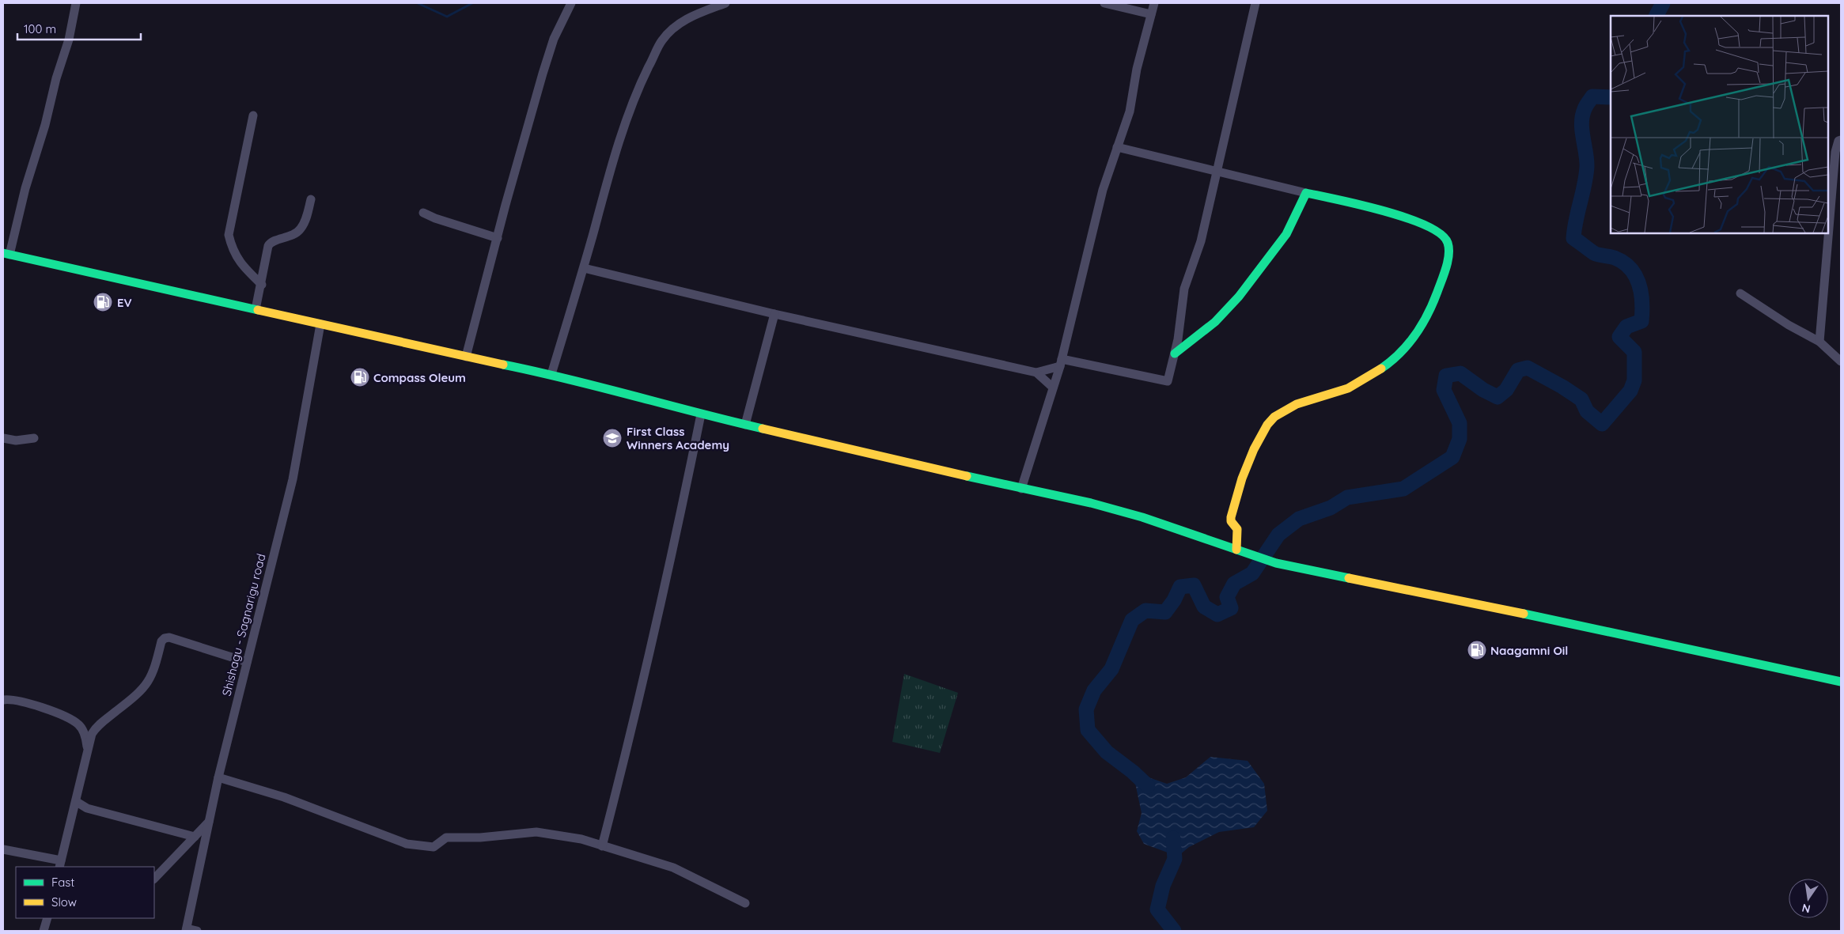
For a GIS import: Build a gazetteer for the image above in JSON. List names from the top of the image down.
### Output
{
  "streets": {
    "street": ["Shishagu - Sagnarigu road"]
  },
  "places": {
    "fuel station": ["EV", "Compass Oleum", "Naagamni Oil"],
    "school or university": ["First Class Winners Academy"]
  },
  "legend": ["Fast", "Slow"],
  "scale_bar": "100 m",
  "north": "bottom"
}
